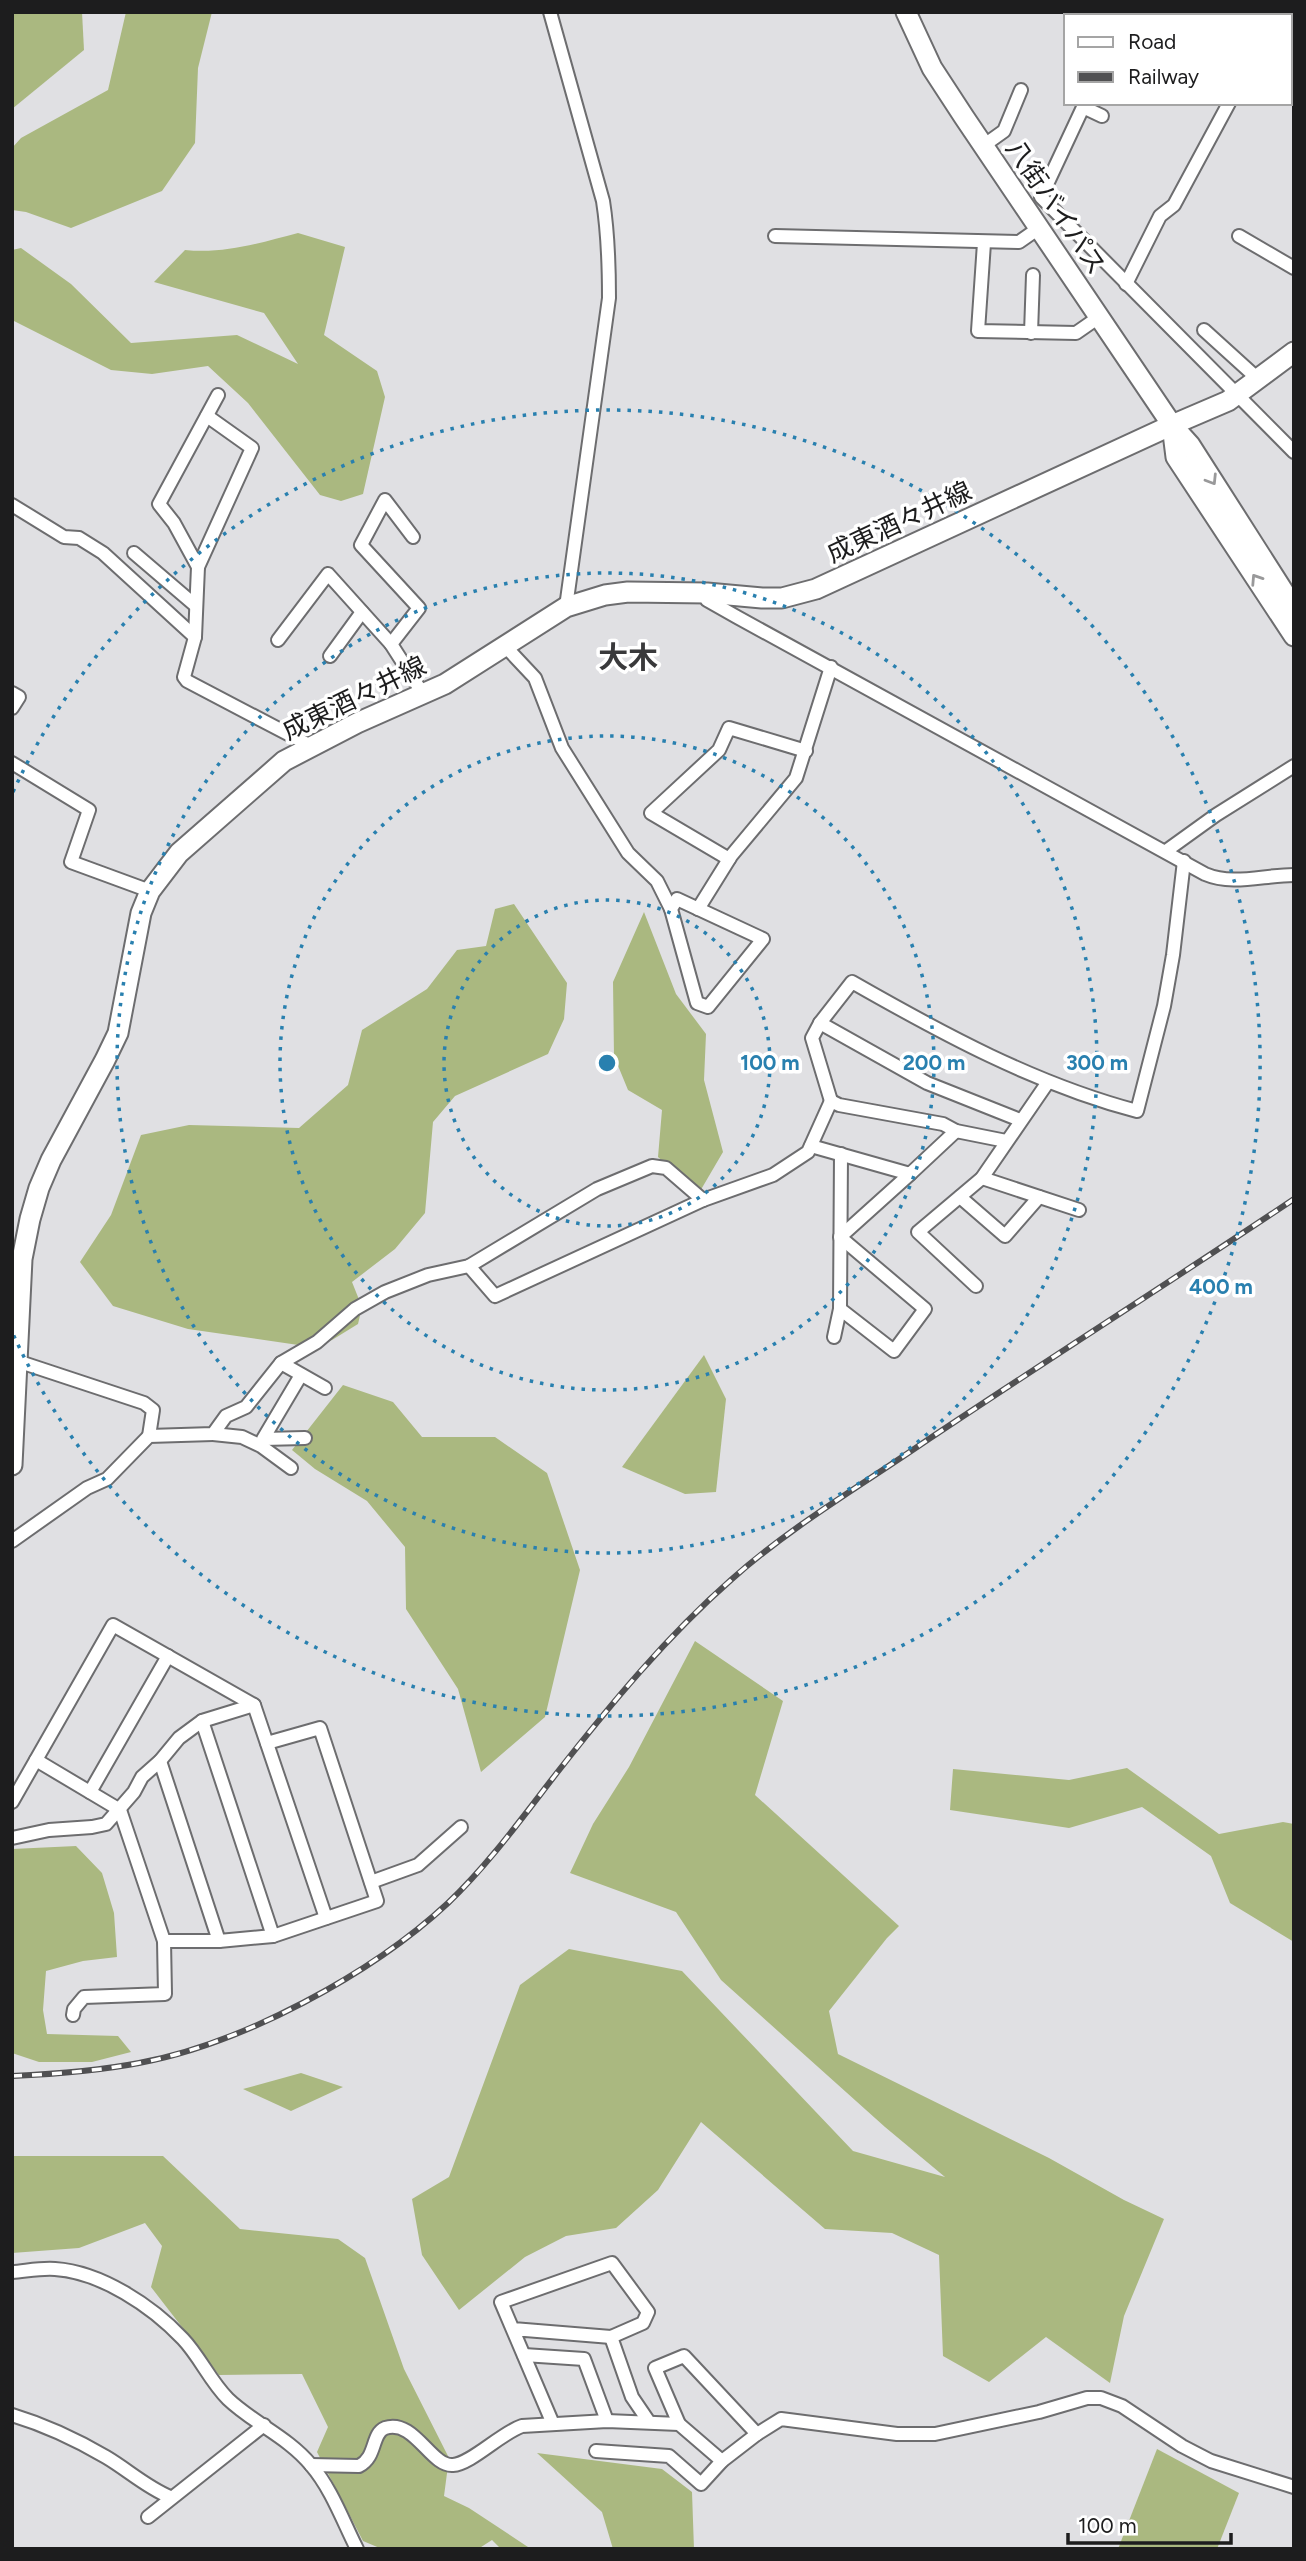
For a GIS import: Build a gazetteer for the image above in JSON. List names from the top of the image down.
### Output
{
  "streets": {
    "main road": ["八街バイパス", "成東酒々井線"]
  },
  "crossings": [
    ["八街バイパス", "成東酒々井線"]
  ],
  "districts": ["大木"],
  "legend": ["Road", "Railway"],
  "scale_bar": "100 m",
  "rings": [
    "100 m",
    "200 m",
    "300 m",
    "400 m"
  ]
}
